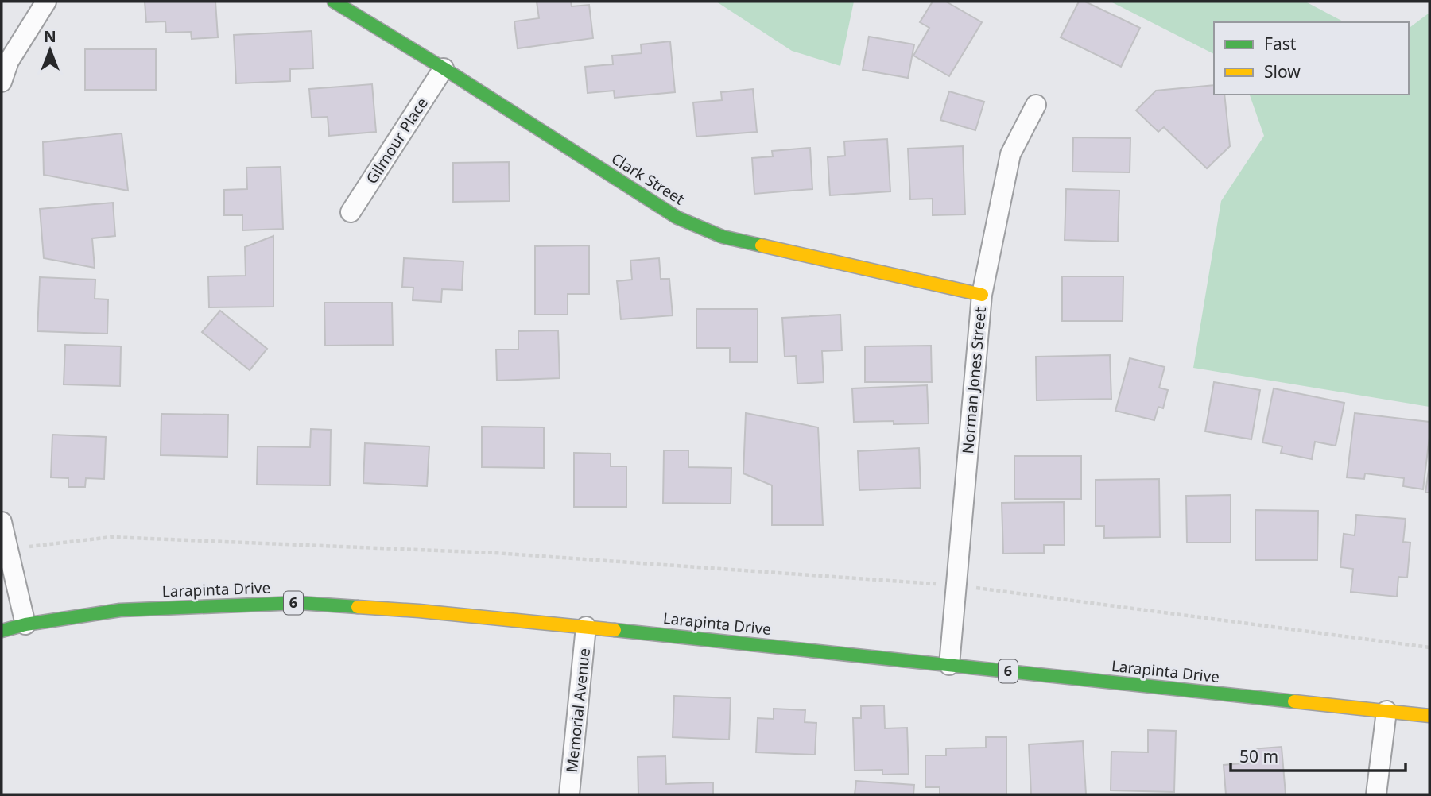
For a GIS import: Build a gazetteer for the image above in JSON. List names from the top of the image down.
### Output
{
  "streets": {
    "main road": ["Clark Street", "Larapinta Drive", "6"],
    "street": ["Gilmour Place", "Norman Jones Street", "Memorial Avenue"]
  },
  "crossings": [
    ["Gilmour Place", "Clark Street"],
    ["Clark Street", "Norman Jones Street"],
    ["Norman Jones Street", "Larapinta Drive"],
    ["Larapinta Drive", "Memorial Avenue"]
  ],
  "legend": ["Fast", "Slow"],
  "scale_bar": "50 m",
  "north": "top"
}
